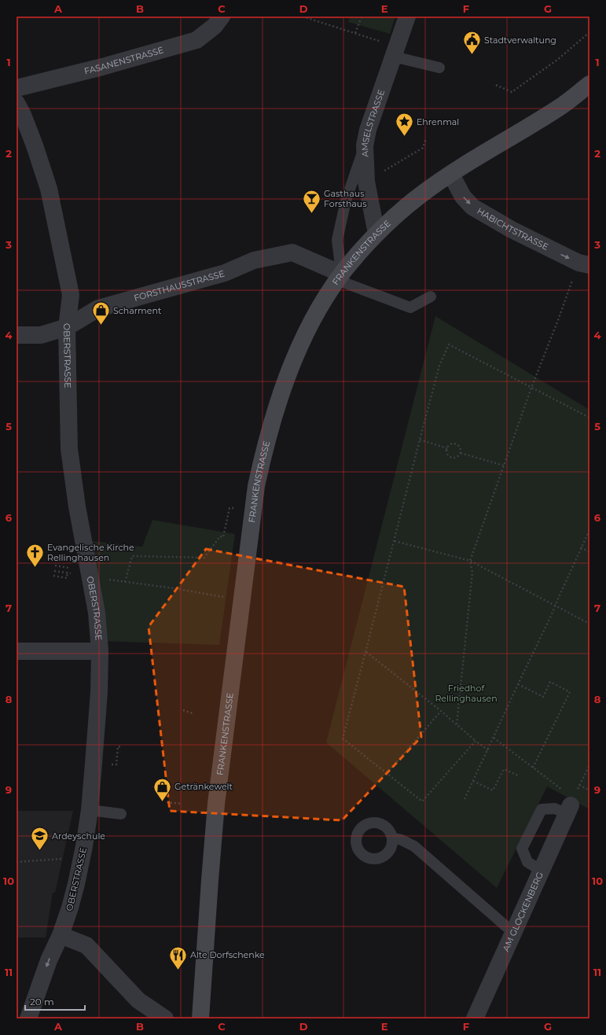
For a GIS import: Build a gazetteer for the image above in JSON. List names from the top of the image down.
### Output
{
  "streets": {
    "main road": ["FRANKENSTRASSE"],
    "street": [
      "FASANENSTRASSE",
      "AMSELSTRASSE",
      "HABICHTSTRASSE",
      "FORSTHAUSSTRASSE",
      "OBERSTRASSE",
      "AM GLOCKENBERG"
    ]
  },
  "crossings": [
    ["AMSELSTRASSE", "FRANKENSTRASSE"],
    ["HABICHTSTRASSE", "FRANKENSTRASSE"],
    ["FRANKENSTRASSE", "FORSTHAUSSTRASSE"],
    ["FORSTHAUSSTRASSE", "OBERSTRASSE"]
  ],
  "one_way": ["HABICHTSTRASSE"],
  "parks": ["Friedhof Rellinghausen"],
  "places": {
    "public building": ["Stadtverwaltung"],
    "place": ["Ehrenmal"],
    "bar": ["Gasthaus Forsthaus"],
    "shop": ["Scharment", "Getränkewelt"],
    "church": ["Evangelische Kirche Rellinghausen"],
    "school or university": ["Ardeyschule"],
    "restaurant": ["Alte Dorfschenke"]
  },
  "scale_bar": "20 m",
  "grid": {
    "columns": [
      "A",
      "B",
      "C",
      "D",
      "E",
      "F",
      "G"
    ],
    "rows": [
      "1",
      "2",
      "3",
      "4",
      "5",
      "6",
      "7",
      "8",
      "9",
      "10",
      "11"
    ]
  }
}
